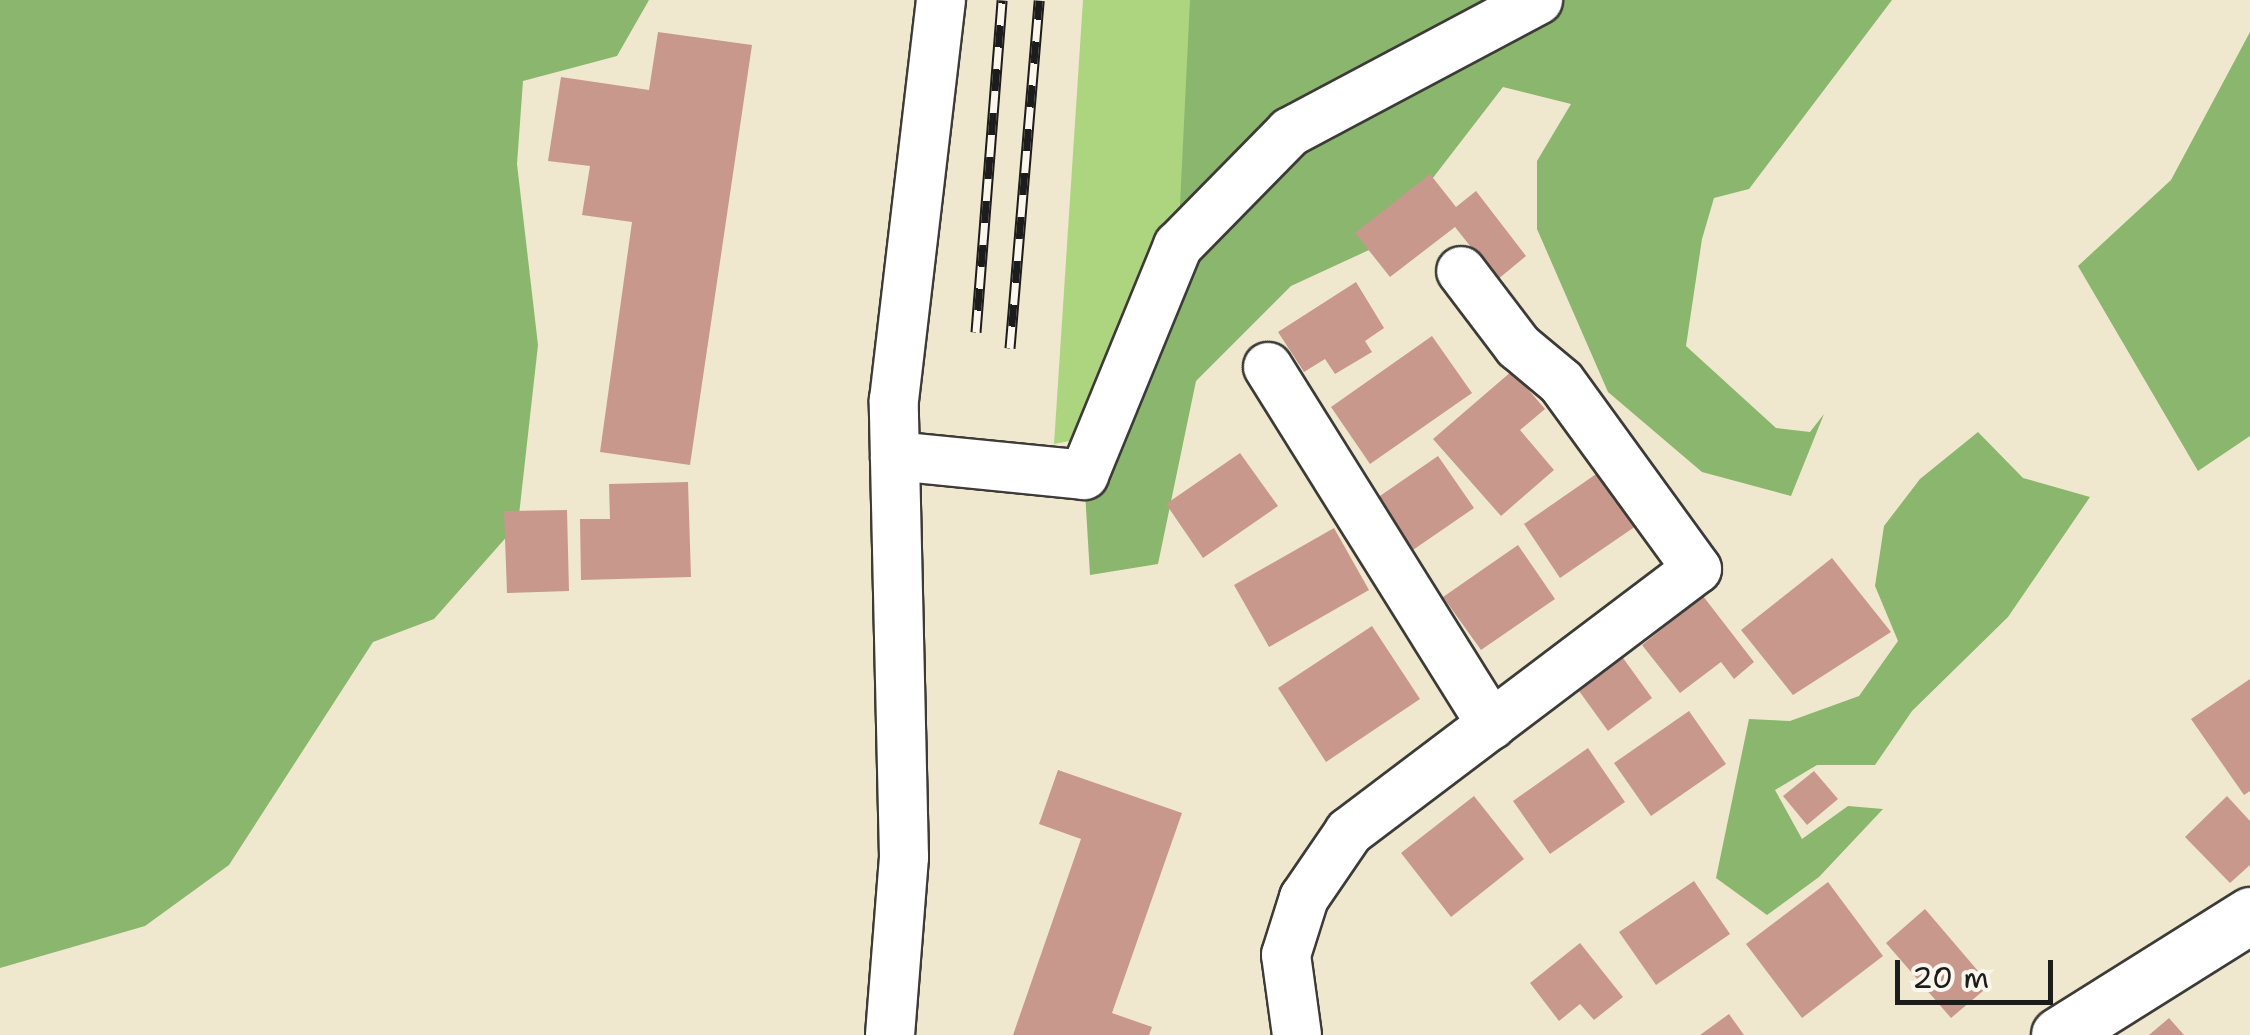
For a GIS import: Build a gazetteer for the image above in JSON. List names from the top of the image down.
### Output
{
  "scale_bar": "20 m"
}
